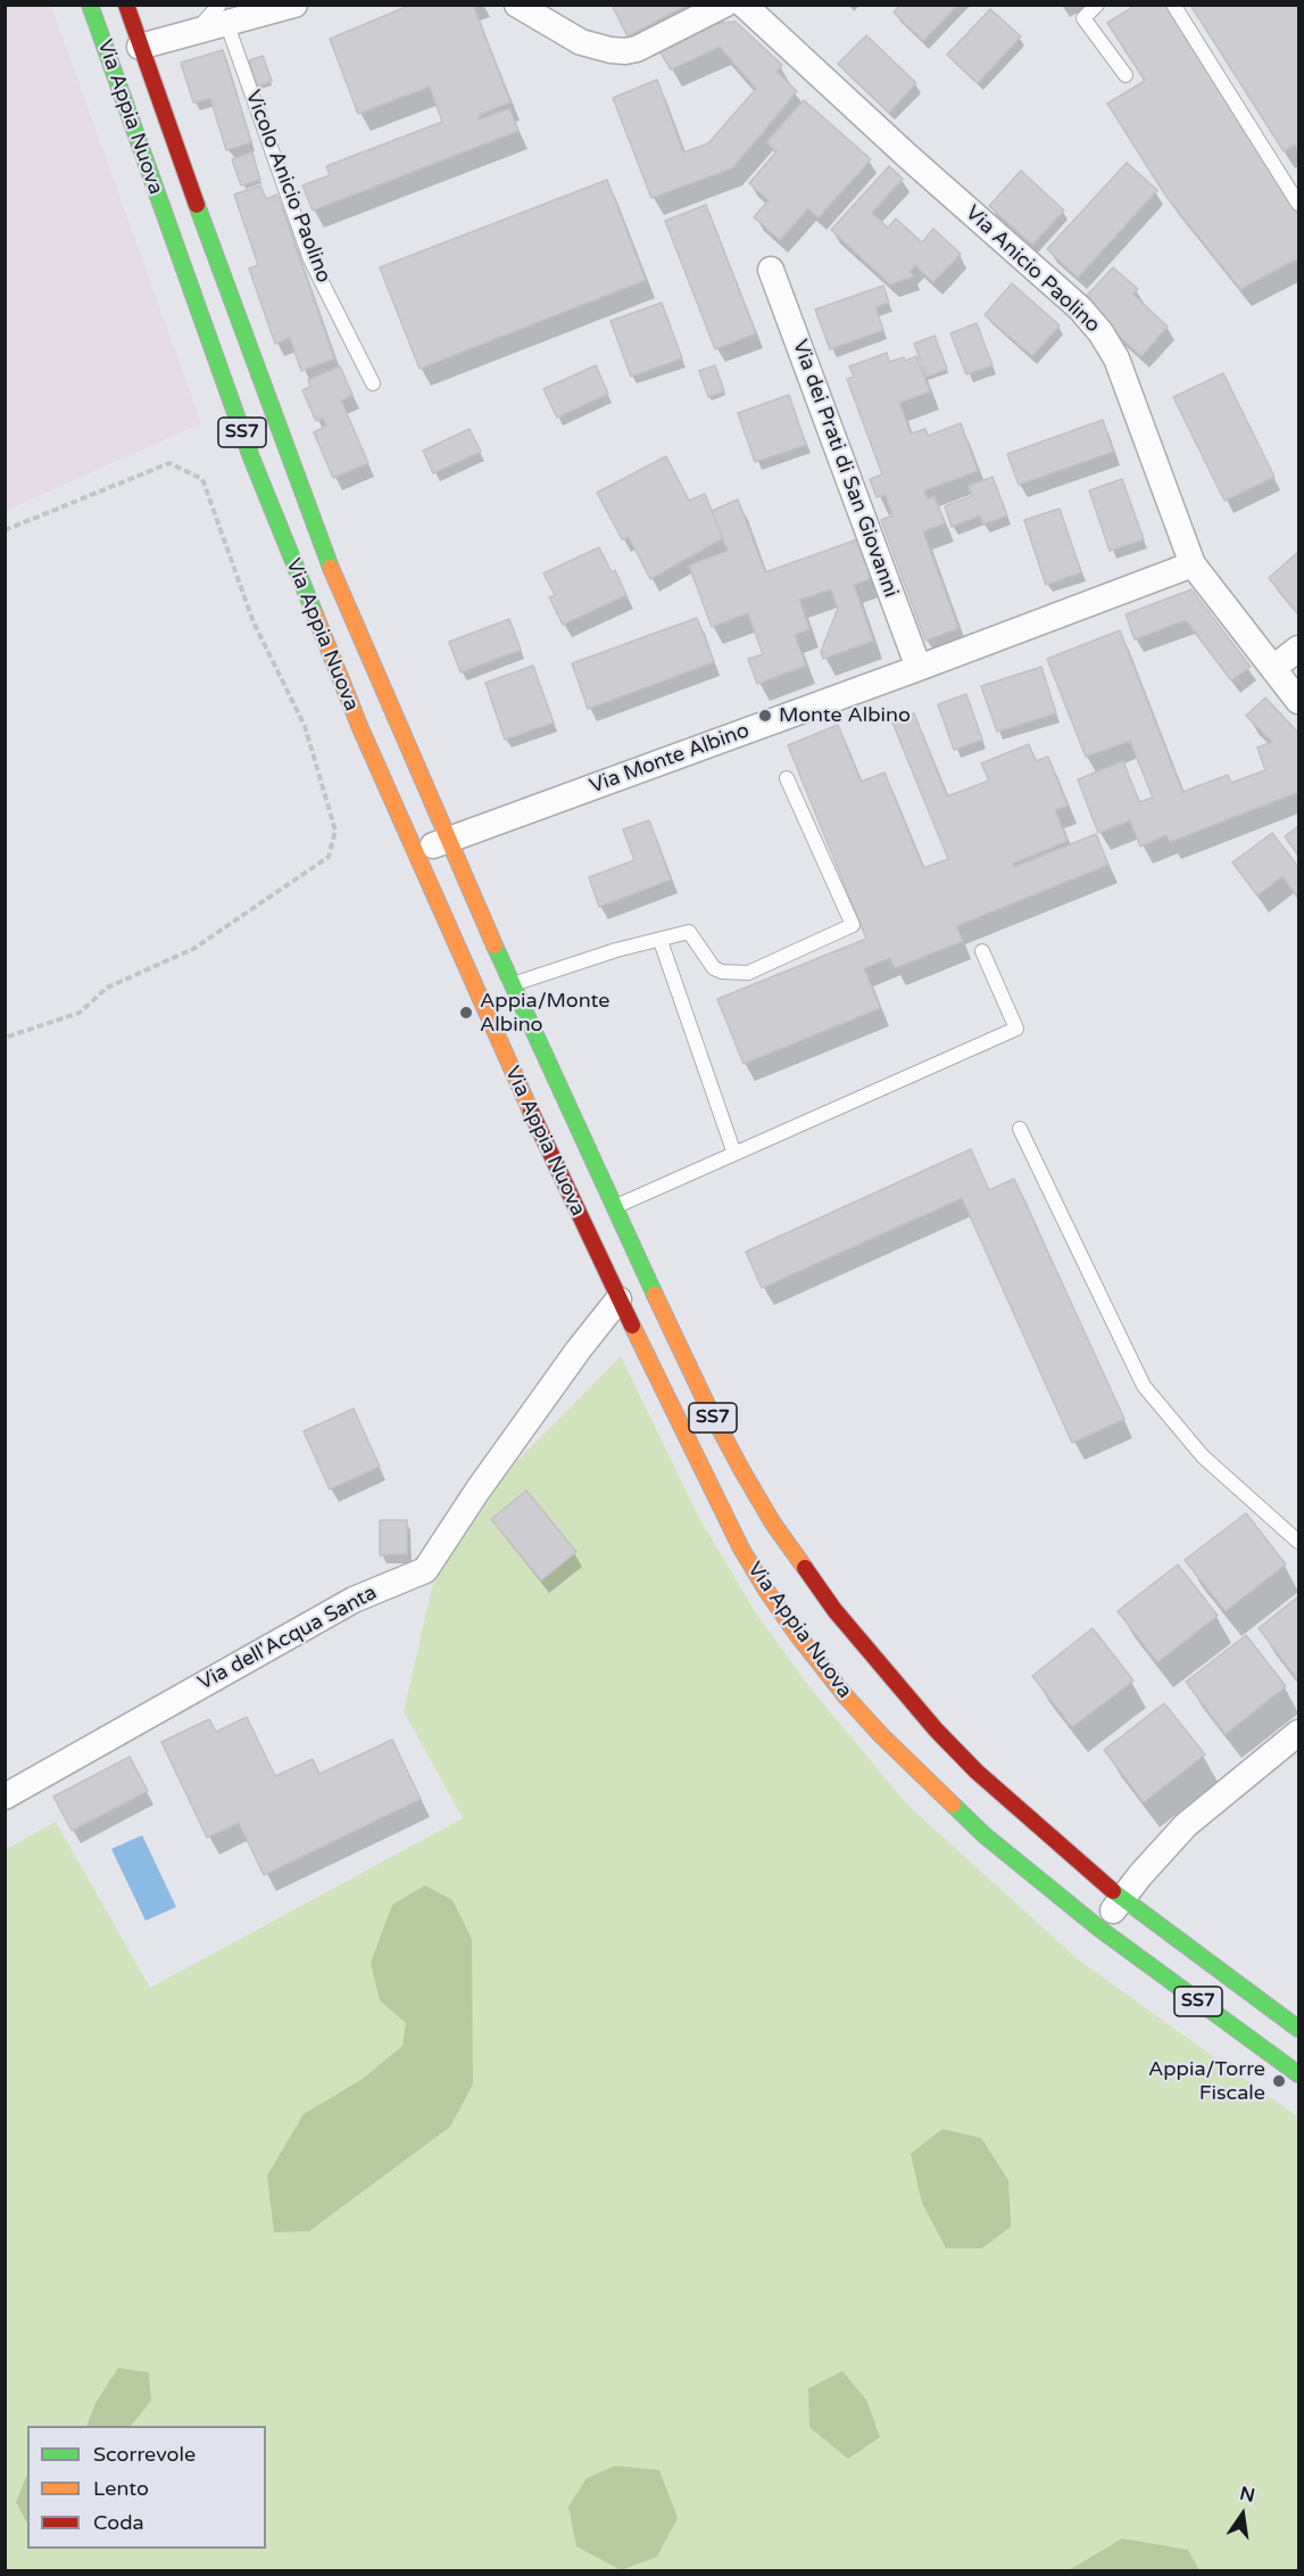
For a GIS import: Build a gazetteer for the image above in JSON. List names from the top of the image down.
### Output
{
  "streets": {
    "main road": ["Via Appia Nuova", "SS7"],
    "street": [
      "Via Anicio Paolino",
      "Via dei Prati di San Giovanni",
      "Via Monte Albino",
      "Via dell'Acqua Santa"
    ],
    "lane": ["Vicolo Anicio Paolino"]
  },
  "crossings": [
    ["Via Appia Nuova", "Via Monte Albino"],
    ["Via Appia Nuova", "Via dell'Acqua Santa"],
    ["Via Anicio Paolino", "Via Monte Albino"],
    ["Via dei Prati di San Giovanni", "Via Monte Albino"]
  ],
  "places": ["Monte Albino", "Appia/Monte Albino", "Appia/Torre Fiscale"],
  "legend": ["Scorrevole", "Lento", "Coda"],
  "north": "top"
}
